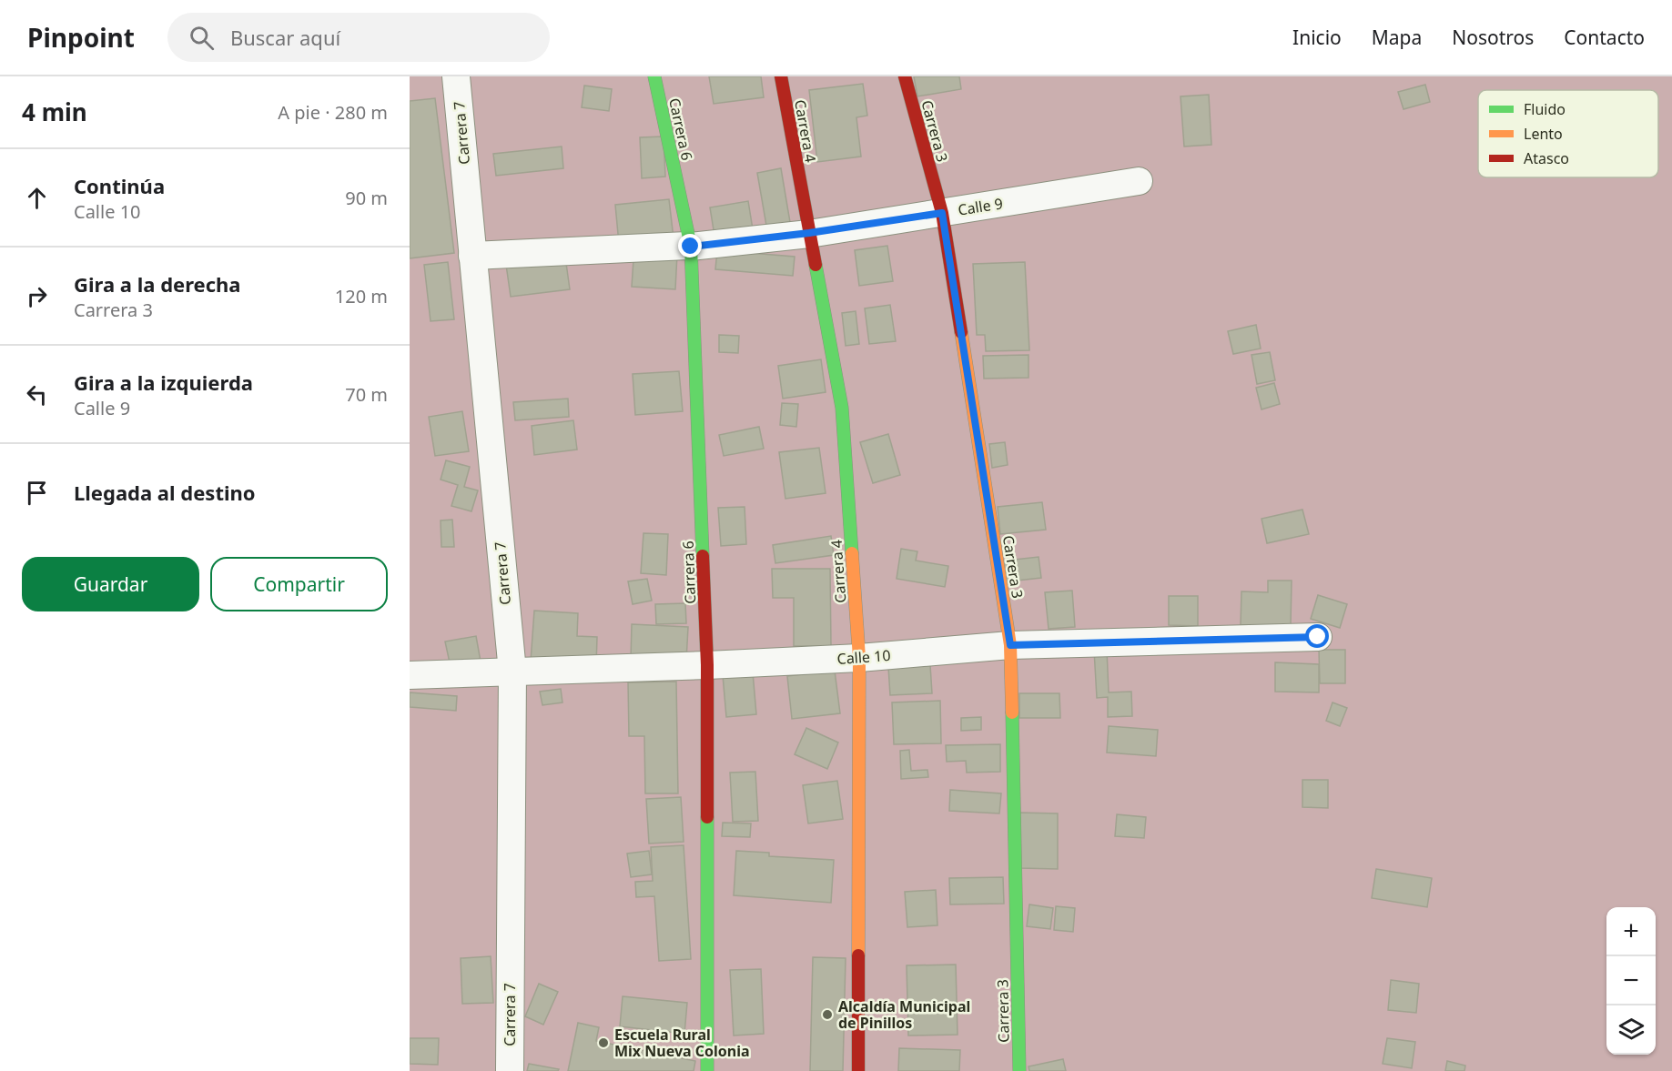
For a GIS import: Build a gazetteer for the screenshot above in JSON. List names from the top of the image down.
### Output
{
  "streets": {
    "street": [
      "Carrera 6",
      "Carrera 4",
      "Carrera 3",
      "Carrera 7",
      "Calle 9",
      "Calle 10"
    ]
  },
  "crossings": [
    ["Carrera 6", "Calle 9"],
    ["Carrera 6", "Calle 10"],
    ["Carrera 4", "Calle 9"],
    ["Carrera 4", "Calle 10"],
    ["Carrera 3", "Calle 9"],
    ["Carrera 3", "Calle 10"],
    ["Carrera 7", "Calle 9"],
    ["Carrera 7", "Calle 10"]
  ],
  "places": ["Alcaldía Municipal de Pinillos", "Escuela Rural Mix Nueva Colonia"],
  "legend": ["Fluido", "Lento", "Atasco"],
  "page": {
    "header": "Pinpoint",
    "search": "Buscar aquí",
    "nav": [
      "Inicio",
      "Mapa",
      "Nosotros",
      "Contacto"
    ],
    "heading": ["4 min", "A pie · 280 m"],
    "list": [
      ["Continúa", "Calle 10", "90 m"],
      ["Gira a la derecha", "Carrera 3", "120 m"],
      ["Gira a la izquierda", "Calle 9", "70 m"],
      "Llegada al destino"
    ],
    "buttons": ["Guardar", "Compartir"],
    "map_buttons": ["+", "−"]
  }
}
